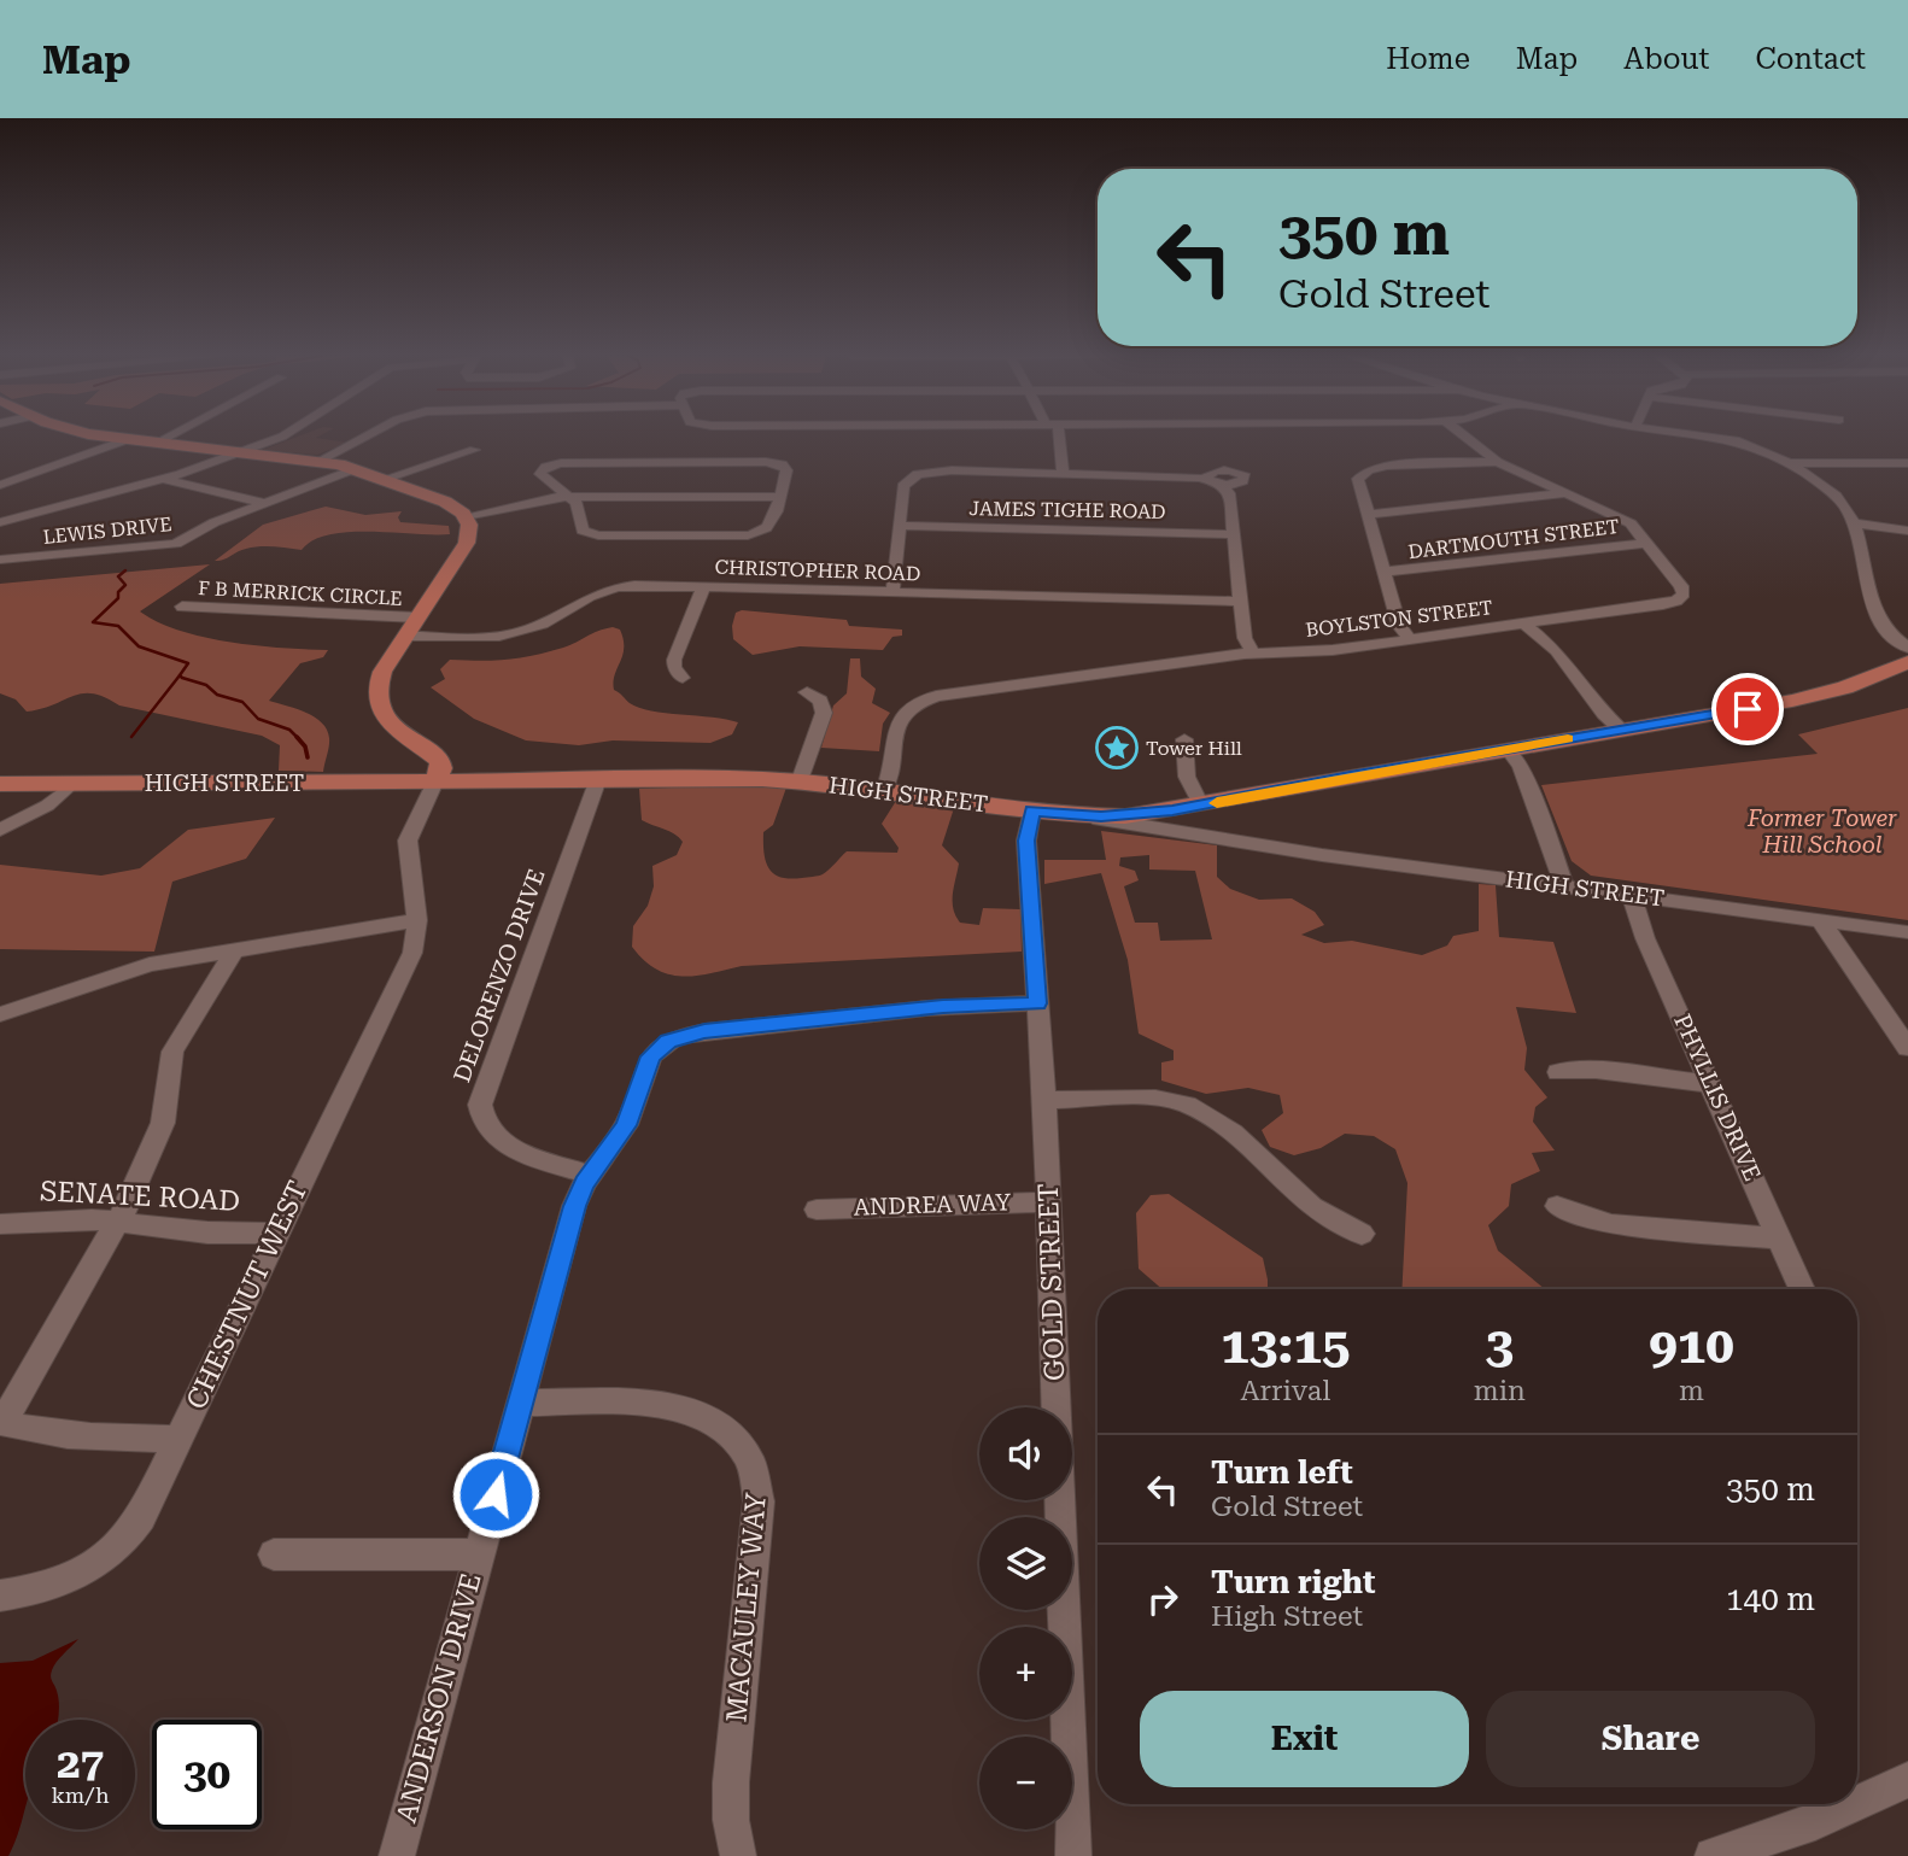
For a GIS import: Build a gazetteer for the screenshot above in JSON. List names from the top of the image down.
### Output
{
  "streets": {
    "main road": ["HIGH STREET"],
    "street": [
      "JAMES TIGHE ROAD",
      "LEWIS DRIVE",
      "DARTMOUTH STREET",
      "CHRISTOPHER ROAD",
      "F B MERRICK CIRCLE",
      "BOYLSTON STREET",
      "DELORENZO DRIVE",
      "PHYLLIS DRIVE",
      "SENATE ROAD",
      "ANDREA WAY",
      "GOLD STREET",
      "CHESTNUT WEST",
      "MACAULEY WAY",
      "ANDERSON DRIVE"
    ]
  },
  "crossings": [
    ["DARTMOUTH STREET", "BOYLSTON STREET"],
    ["BOYLSTON STREET", "HIGH STREET"],
    ["HIGH STREET", "DELORENZO DRIVE"],
    ["HIGH STREET", "PHYLLIS DRIVE"],
    ["HIGH STREET", "GOLD STREET"],
    ["HIGH STREET", "CHESTNUT WEST"],
    ["DELORENZO DRIVE", "ANDERSON DRIVE"],
    ["SENATE ROAD", "CHESTNUT WEST"],
    ["ANDREA WAY", "GOLD STREET"],
    ["GOLD STREET", "ANDERSON DRIVE"],
    ["MACAULEY WAY", "ANDERSON DRIVE"]
  ],
  "parks": ["Former Tower Hill School"],
  "places": {
    "place": ["Tower Hill"]
  },
  "page": {
    "header": "Map",
    "nav": [
      "Home",
      "Map",
      "About",
      "Contact"
    ],
    "turn": ["350 m", "Gold Street"],
    "eta": [
      "13:15",
      "Arrival",
      "3",
      "min",
      "910",
      "m"
    ],
    "map_buttons": ["+", "−"],
    "list": [
      {
        "name": "Turn left",
        "note": "Gold Street",
        "value": "350 m"
      },
      {
        "name": "Turn right",
        "note": "High Street",
        "value": "140 m"
      }
    ],
    "buttons": ["Exit", "Share"],
    "speed": "27 km/h",
    "limit": "30"
  }
}
